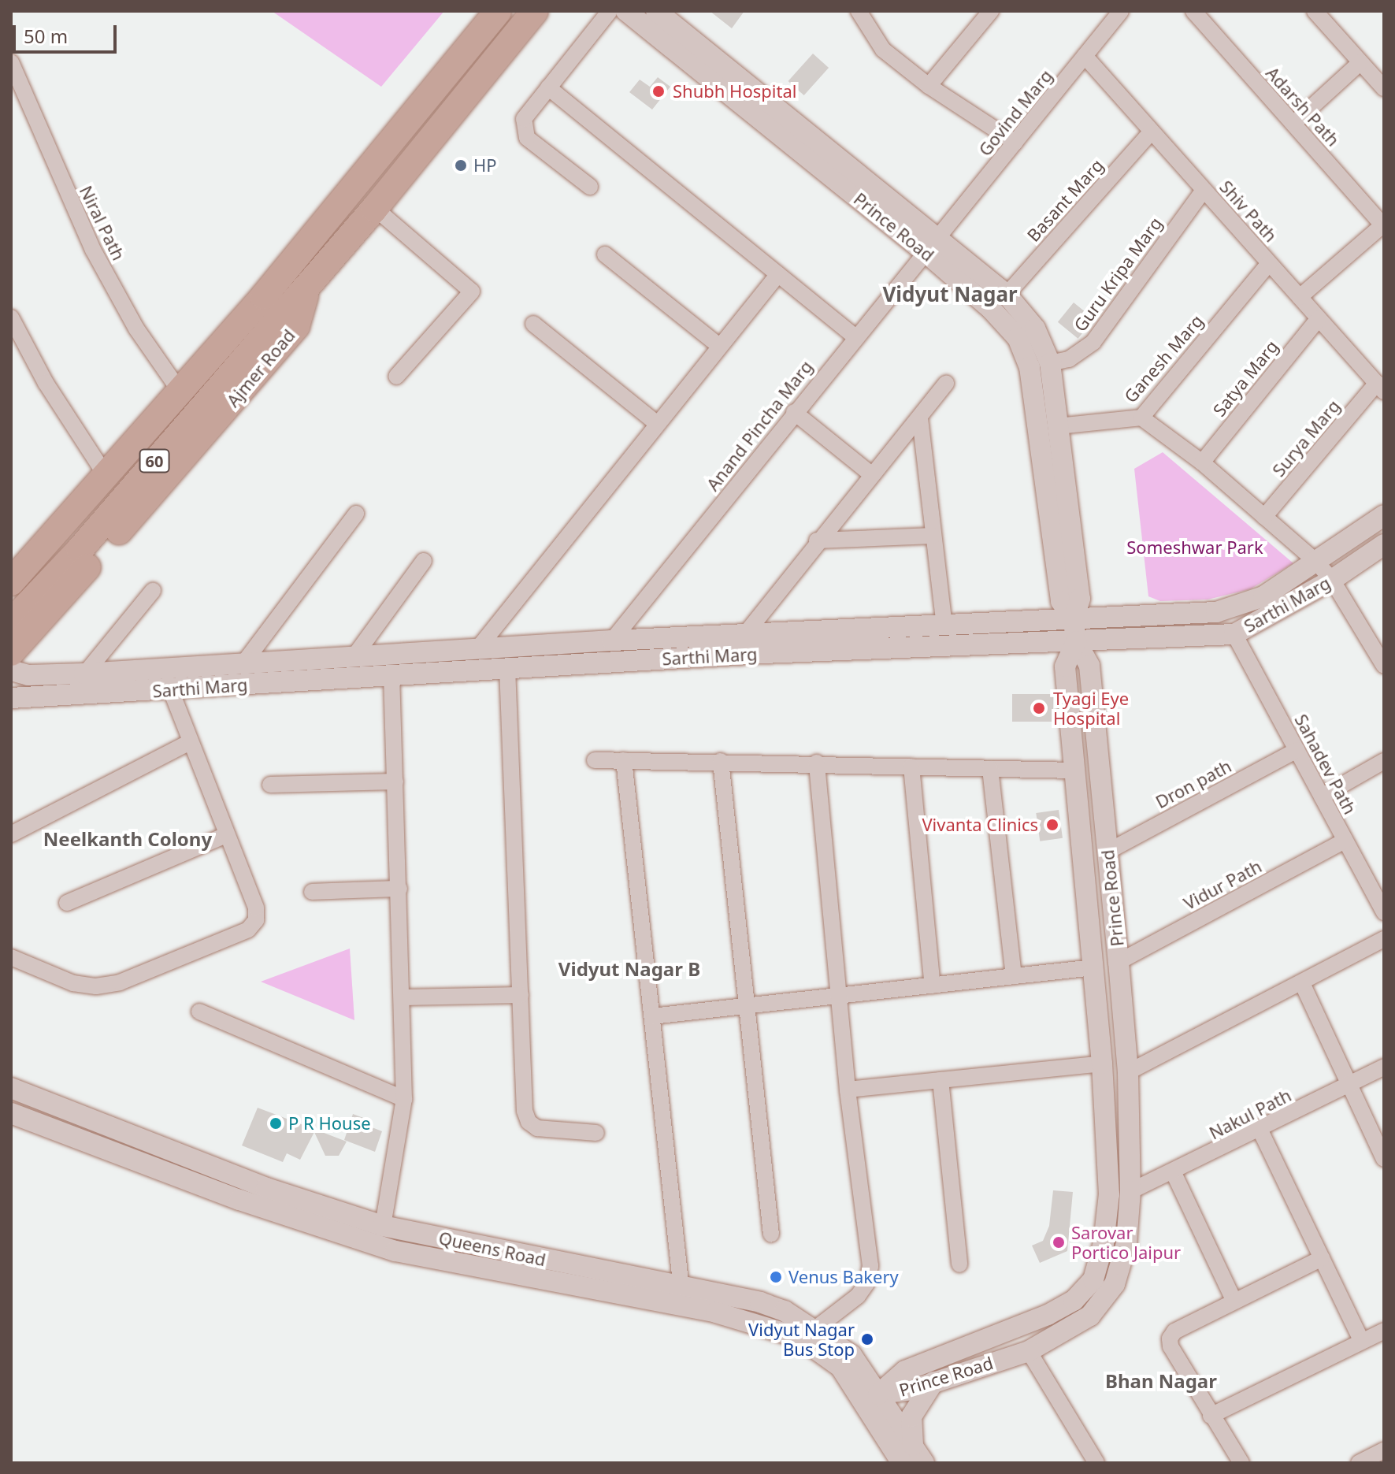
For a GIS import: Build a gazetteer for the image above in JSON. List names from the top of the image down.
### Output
{
  "streets": {
    "highway": ["Ajmer Road", "60"],
    "street": [
      "Adarsh Path",
      "Govind Marg",
      "Basant Marg",
      "Shiv Path",
      "Niral Path",
      "Prince Road",
      "Guru Kripa Marg",
      "Ganesh Marg",
      "Satya Marg",
      "Anand Pincha Marg",
      "Surya Marg",
      "Sarthi Marg",
      "Sahadev Path",
      "Dron path",
      "Vidur Path",
      "Nakul Path",
      "Queens Road"
    ]
  },
  "crossings": [
    ["Govind Marg", "Shiv Path"],
    ["Govind Marg", "Prince Road"],
    ["Govind Marg", "Anand Pincha Marg"],
    ["Basant Marg", "Shiv Path"],
    ["Basant Marg", "Prince Road"],
    ["Shiv Path", "Guru Kripa Marg"],
    ["Shiv Path", "Ganesh Marg"],
    ["Shiv Path", "Satya Marg"],
    ["Shiv Path", "Surya Marg"],
    ["Prince Road", "Guru Kripa Marg"],
    ["Prince Road", "Ganesh Marg"],
    ["Prince Road", "Anand Pincha Marg"],
    ["Prince Road", "Sarthi Marg"],
    ["Prince Road", "Dron path"],
    ["Prince Road", "Vidur Path"],
    ["Prince Road", "Nakul Path"],
    ["Prince Road", "Queens Road"],
    ["Ajmer Road", "60"],
    ["Sarthi Marg", "Sahadev Path"],
    ["Sahadev Path", "Dron path"],
    ["Sahadev Path", "Vidur Path"]
  ],
  "districts": [
    "Vidyut Nagar",
    "Neelkanth Colony",
    "Vidyut Nagar B",
    "Bhan Nagar"
  ],
  "parks": ["Someshwar Park"],
  "places": [
    "Shubh Hospital",
    "HP",
    "Tyagi Eye Hospital",
    "Vivanta Clinics",
    "P R House",
    "Sarovar Portico Jaipur",
    "Venus Bakery",
    "Vidyut Nagar Bus Stop"
  ],
  "scale_bar": "50 m"
}
